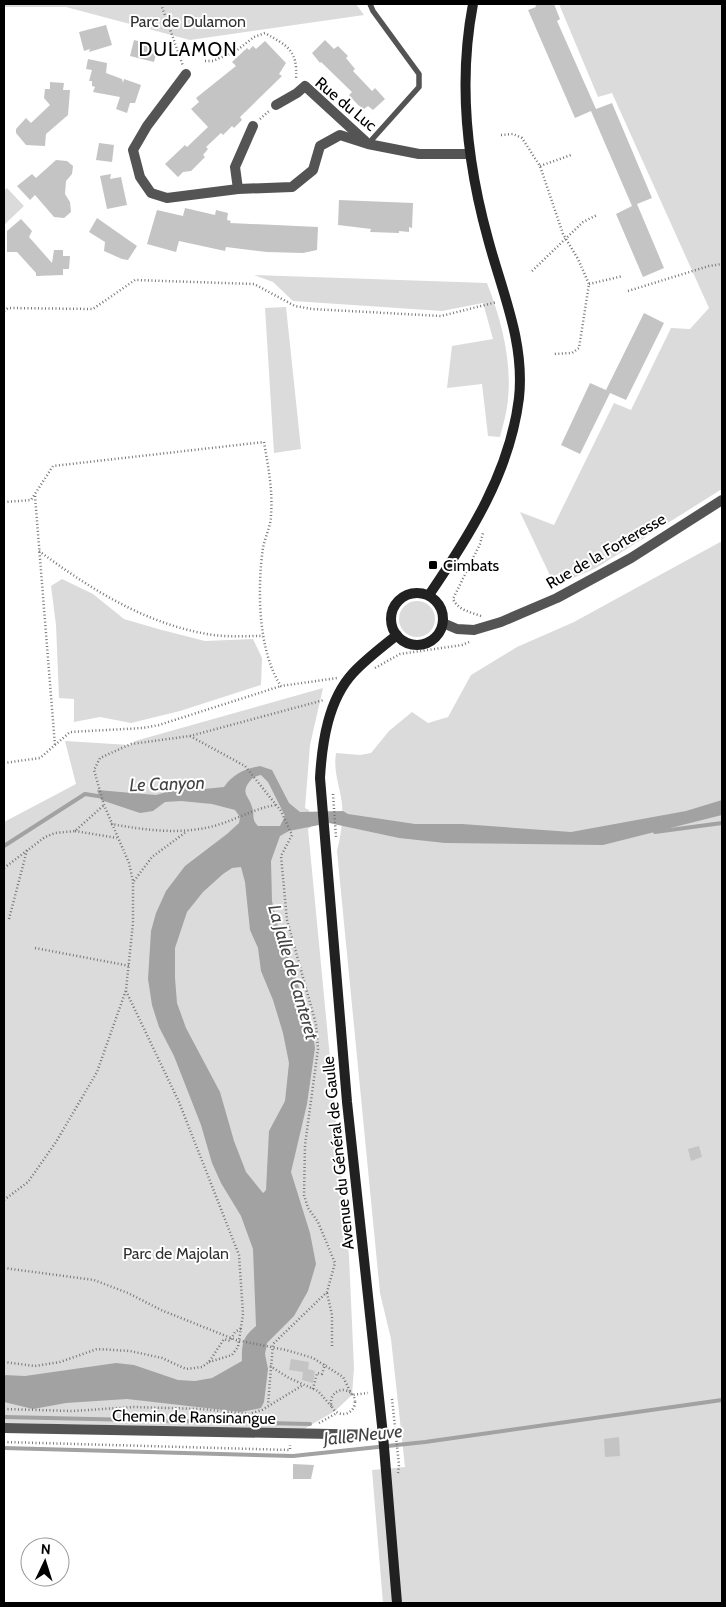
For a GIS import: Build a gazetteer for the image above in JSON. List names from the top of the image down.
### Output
{
  "streets": {
    "main road": ["Avenue du Général de Gaulle"],
    "street": ["Rue du Luc", "Rue de la Forteresse", "Chemin de Ransinangue"]
  },
  "crossings": [
    ["Rue de la Forteresse", "Avenue du Général de Gaulle"],
    ["Avenue du Général de Gaulle", "Chemin de Ransinangue"]
  ],
  "districts": ["DULAMON"],
  "water": ["Le Canyon", "La Jalle de Canteret", "Jalle Neuve"],
  "parks": ["Parc de Dulamon", "Parc de Majolan"],
  "places": {
    "transit": ["Cimbats"]
  },
  "north": "top"
}
